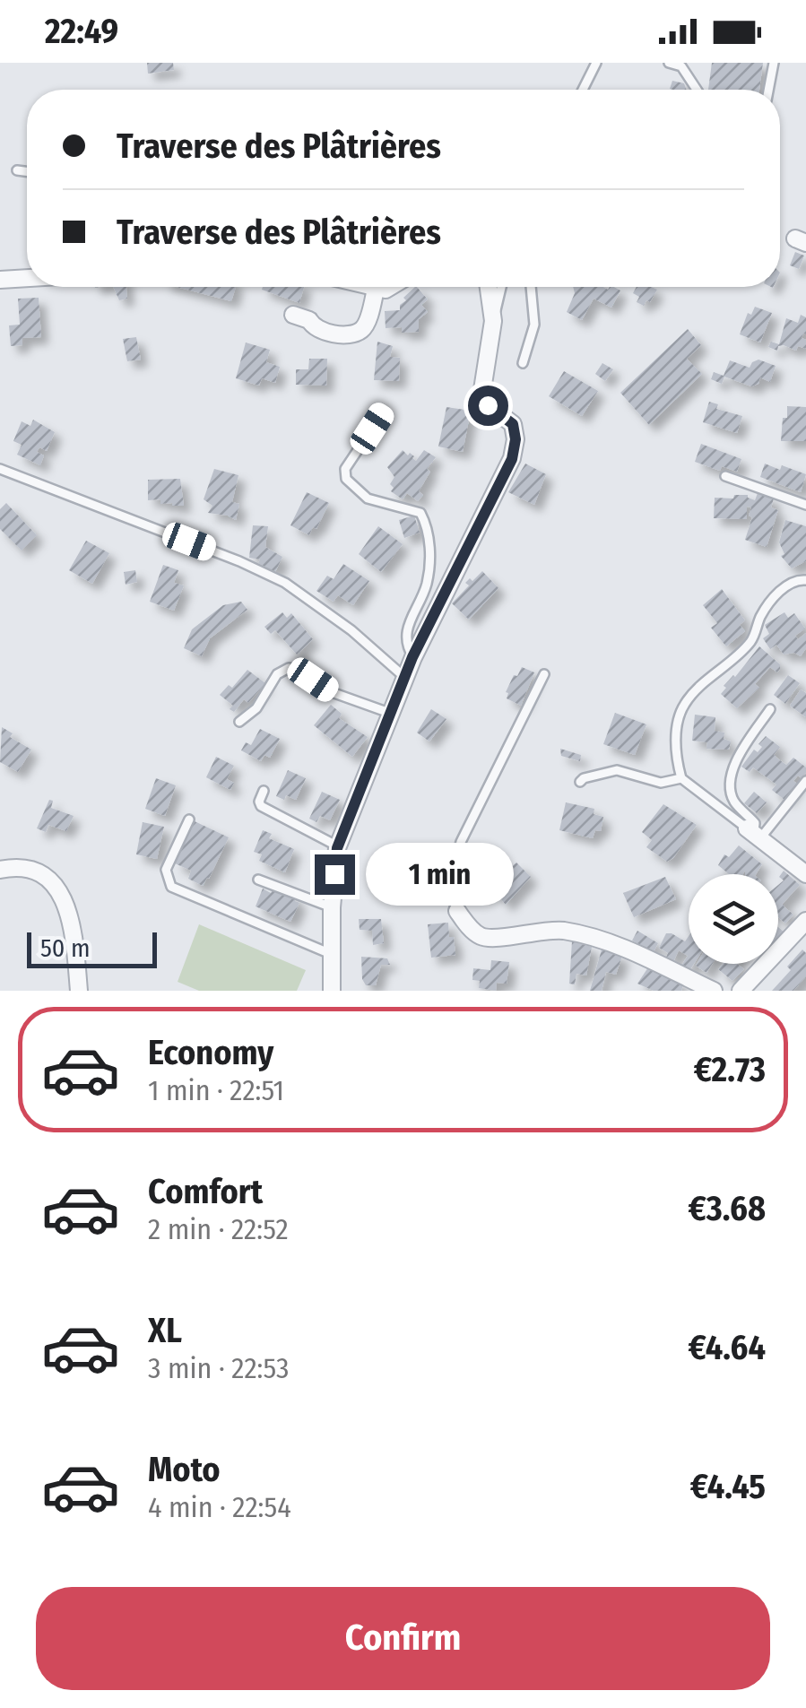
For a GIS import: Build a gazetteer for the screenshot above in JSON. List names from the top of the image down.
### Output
{
  "scale_bar": "50 m",
  "page": {
    "status": "22:49",
    "banner": ["Traverse des Plâtrières", "Traverse des Plâtrières"],
    "bubble": "1 min",
    "scale": "50 m",
    "list": [
      {
        "name": "Economy",
        "note": "1 min · 22:51",
        "value": "€2.73"
      },
      {
        "name": "Comfort",
        "note": "2 min · 22:52",
        "value": "€3.68"
      },
      {
        "name": "XL",
        "note": "3 min · 22:53",
        "value": "€4.64"
      },
      {
        "name": "Moto",
        "note": "4 min · 22:54",
        "value": "€4.45"
      }
    ],
    "buttons": "Confirm"
  }
}
